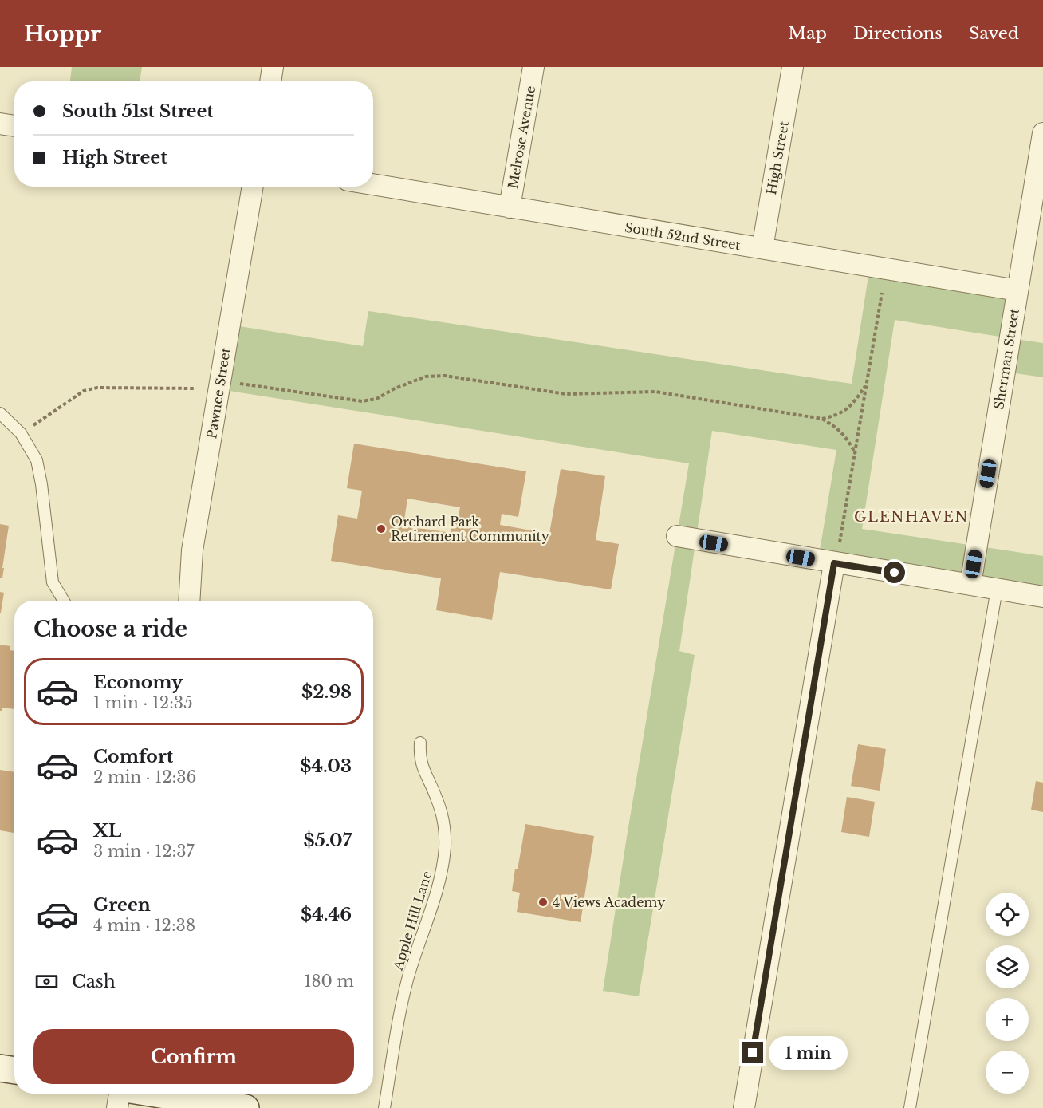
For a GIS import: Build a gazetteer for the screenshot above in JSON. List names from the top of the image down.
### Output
{
  "streets": {
    "street": [
      "Melrose Avenue",
      "High Street",
      "South 52nd Street",
      "Sherman Street",
      "Pawnee Street"
    ],
    "lane": ["Apple Hill Lane"]
  },
  "crossings": [
    ["Melrose Avenue", "South 52nd Street"],
    ["High Street", "South 52nd Street"],
    ["South 52nd Street", "Sherman Street"]
  ],
  "districts": ["GLENHAVEN"],
  "places": ["Orchard Park Retirement Community", "4 Views Academy"],
  "page": {
    "header": "Hoppr",
    "nav": ["Map", "Directions", "Saved"],
    "banner": ["South 51st Street", "High Street"],
    "heading": "Choose a ride",
    "list": [
      {
        "name": "Economy",
        "note": "1 min · 12:35",
        "value": "$2.98"
      },
      {
        "name": "Comfort",
        "note": "2 min · 12:36",
        "value": "$4.03"
      },
      {
        "name": "XL",
        "note": "3 min · 12:37",
        "value": "$5.07"
      },
      {
        "name": "Green",
        "note": "4 min · 12:38",
        "value": "$4.46"
      }
    ],
    "map_buttons": ["+", "−"],
    "pay": ["Cash", "180 m"],
    "buttons": "Confirm",
    "bubble": "1 min"
  }
}
